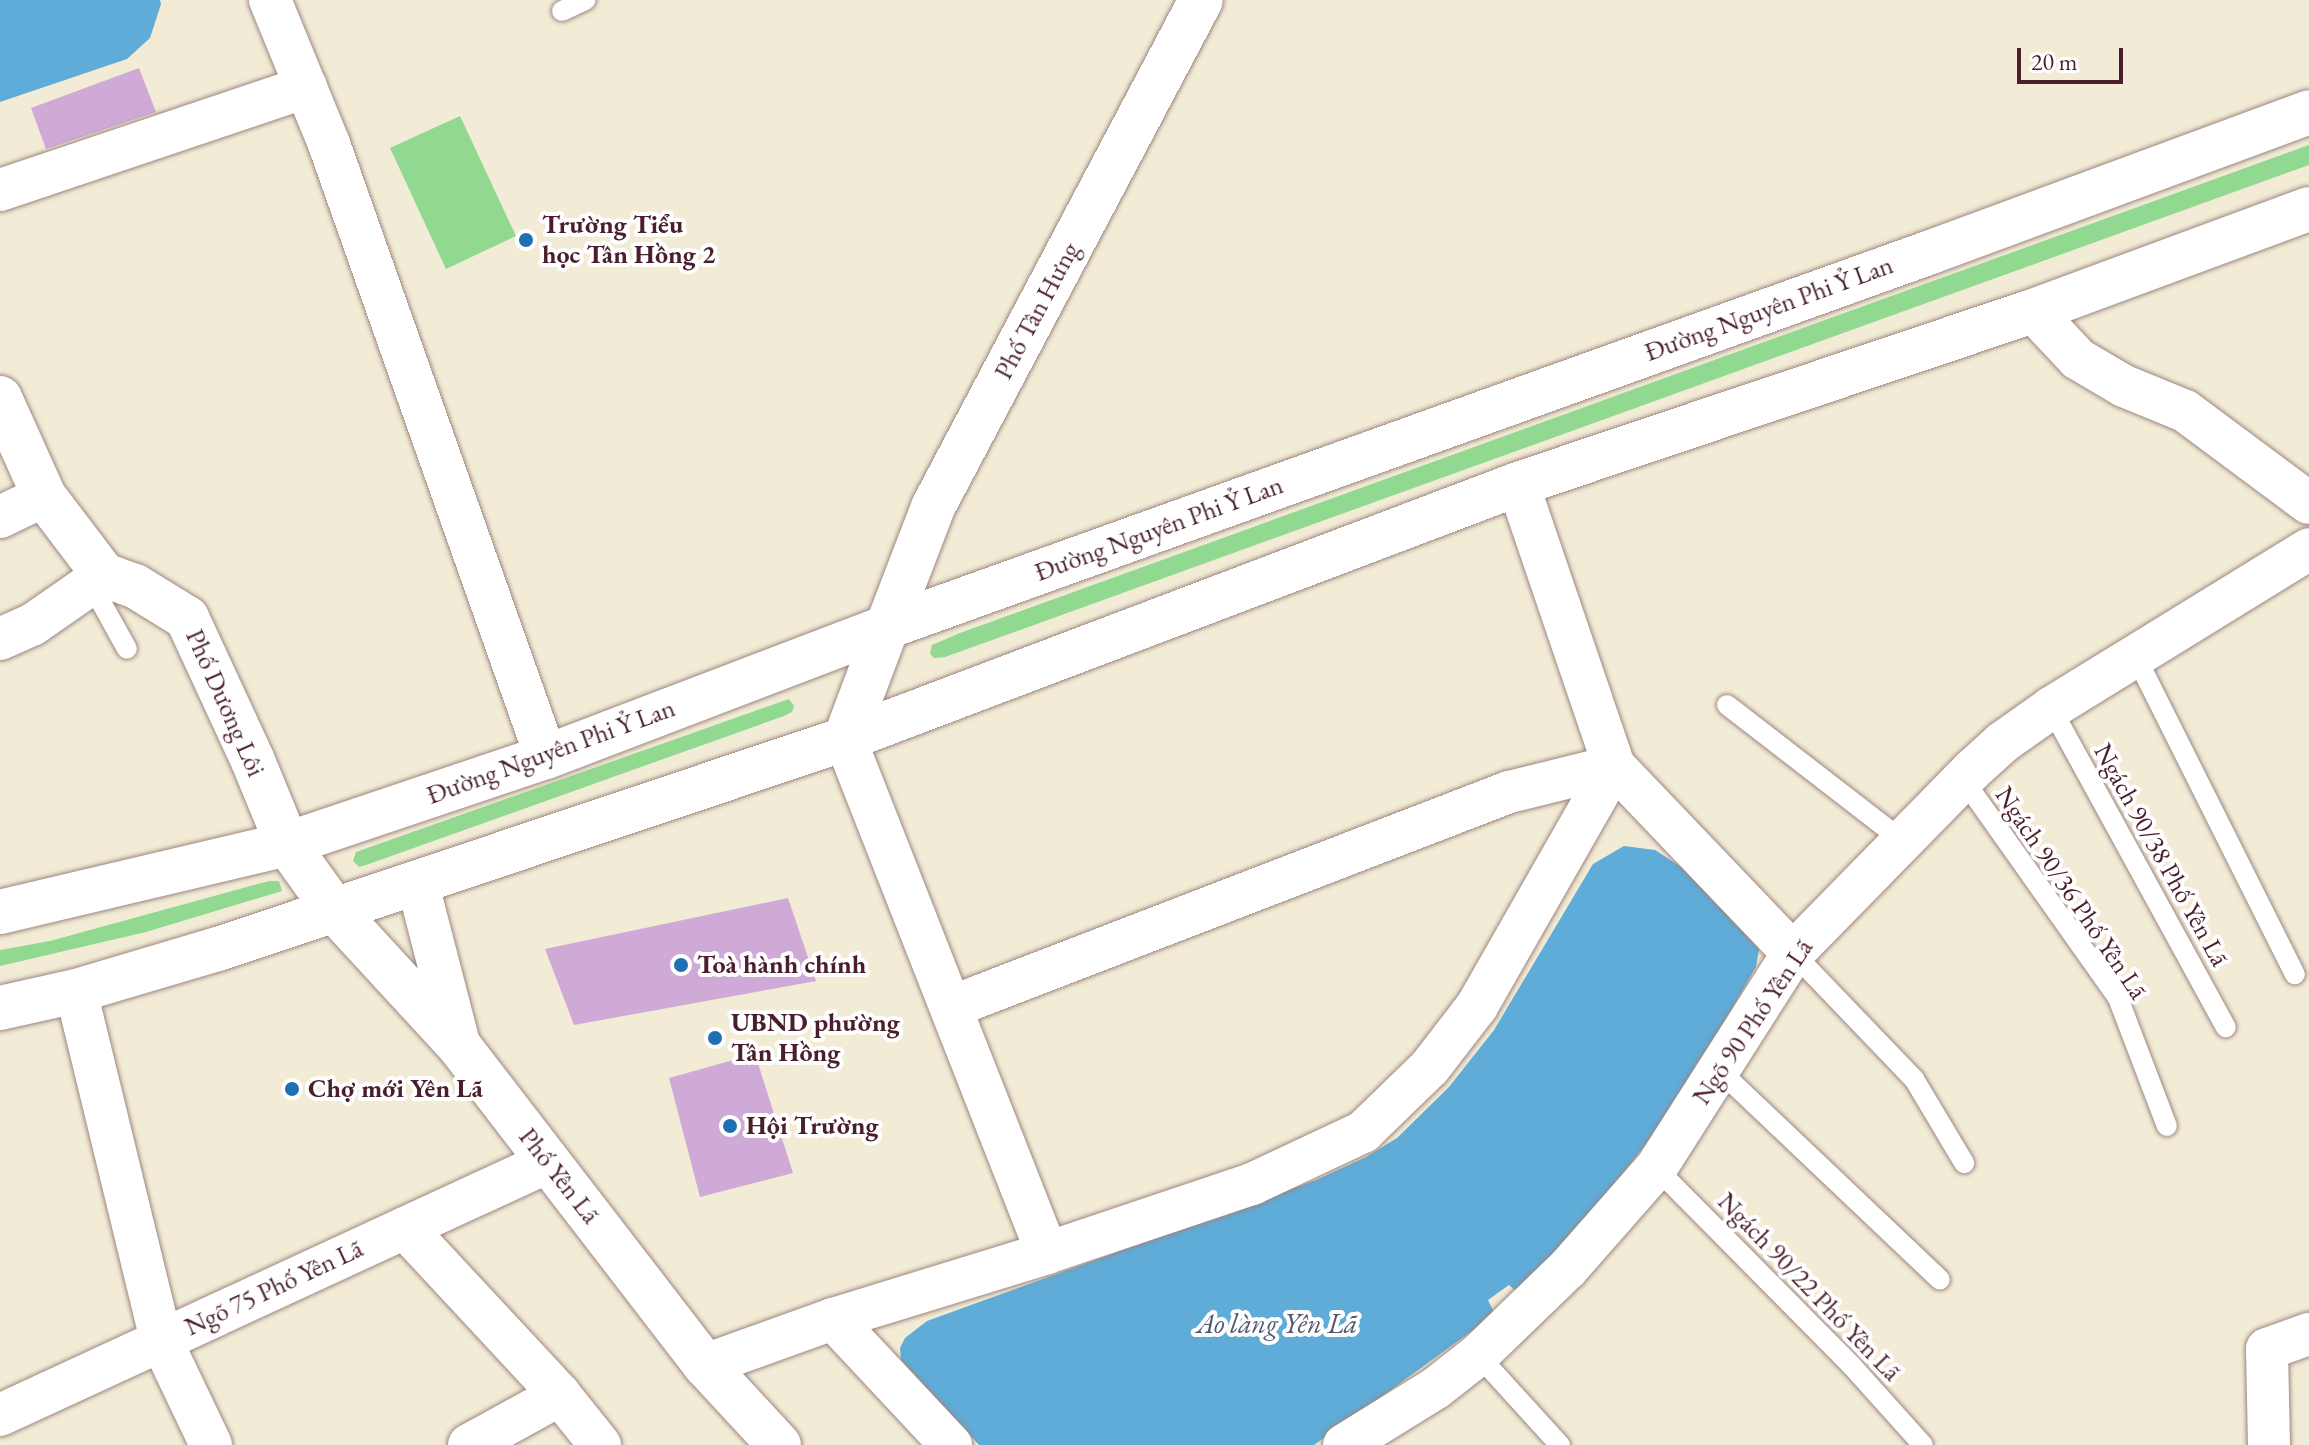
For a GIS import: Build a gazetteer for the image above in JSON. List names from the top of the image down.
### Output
{
  "streets": {
    "main road": [
      "Đường Nguyên Phi Ỷ Lan",
      "Phố Tân Hưng",
      "Phố Dương Lôi",
      "Phố Yên Lã"
    ],
    "street": ["Ngõ 90 Phố Yên Lã", "Ngõ 75 Phố Yên Lã"],
    "lane": ["Ngách 90/38 Phố Yên Lã", "Ngách 90/36 Phố Yên Lã", "Ngách 90/22 Phố Yên Lã"]
  },
  "crossings": [
    ["Đường Nguyên Phi Ỷ Lan", "Phố Tân Hưng"],
    ["Đường Nguyên Phi Ỷ Lan", "Phố Dương Lôi"],
    ["Phố Dương Lôi", "Phố Yên Lã"],
    ["Ngách 90/38 Phố Yên Lã", "Ngõ 90 Phố Yên Lã"],
    ["Ngách 90/36 Phố Yên Lã", "Ngõ 90 Phố Yên Lã"],
    ["Ngõ 90 Phố Yên Lã", "Ngách 90/22 Phố Yên Lã"],
    ["Phố Yên Lã", "Ngõ 75 Phố Yên Lã"]
  ],
  "water": ["Ao làng Yên Lã"],
  "places": [
    "Trường Tiểu học Tân Hồng 2",
    "Toà hành chính",
    "UBND phường Tân Hồng",
    "Chợ mới Yên Lã",
    "Hội Trường"
  ],
  "scale_bar": "20 m"
}
